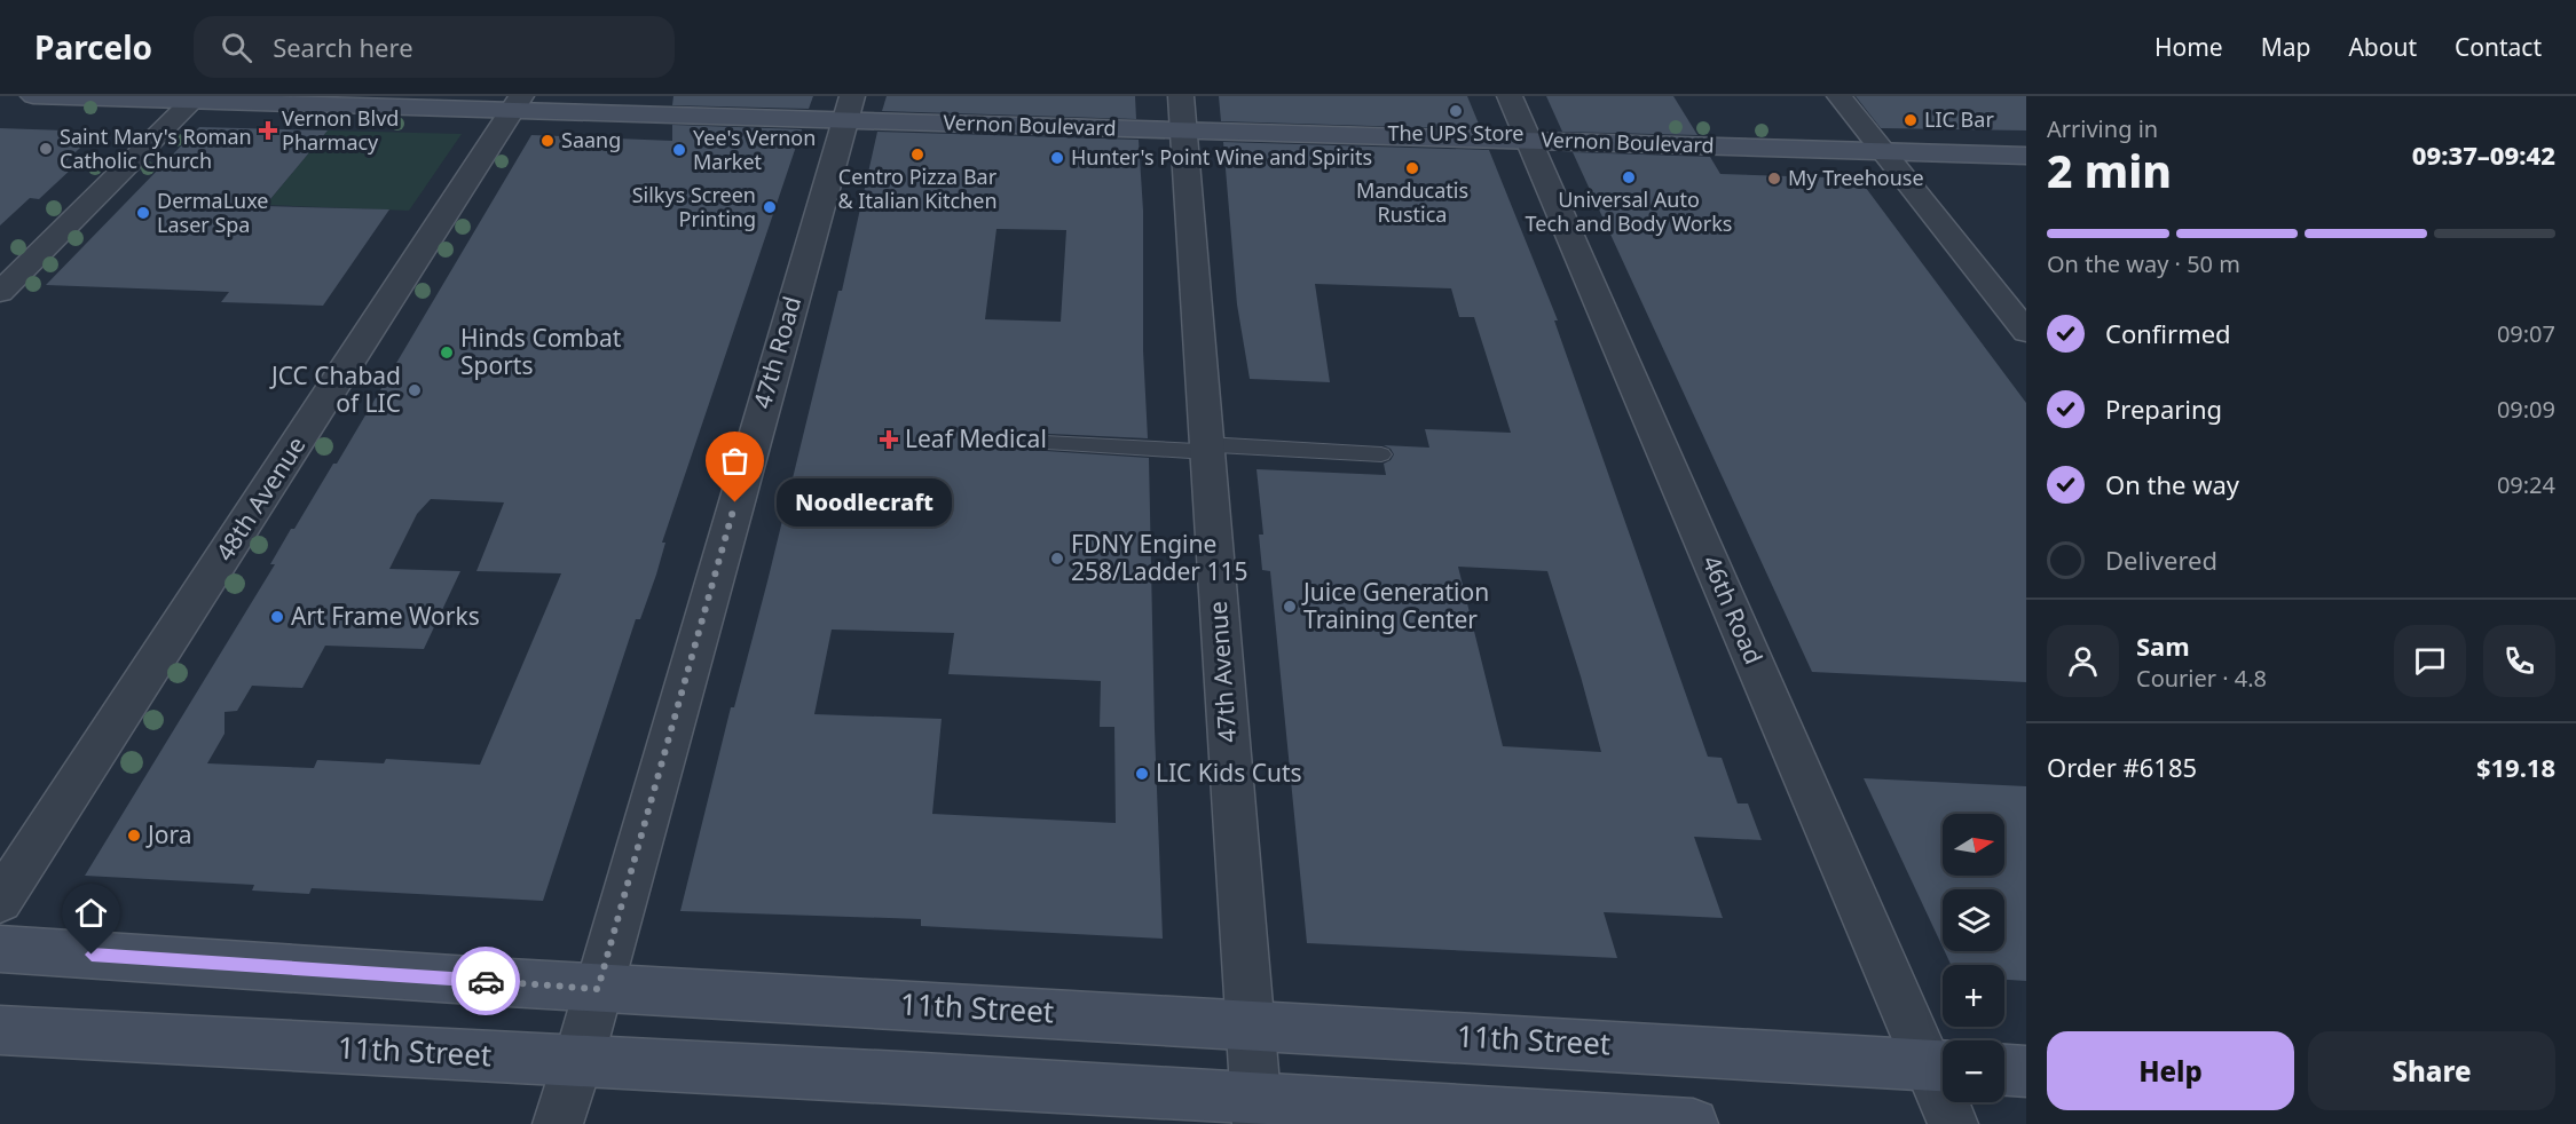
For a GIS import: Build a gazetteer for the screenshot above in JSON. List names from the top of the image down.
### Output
{
  "streets": {
    "main road": ["Vernon Boulevard", "11th Street"],
    "street": [
      "47th Road",
      "48th Avenue",
      "46th Road",
      "47th Avenue"
    ]
  },
  "crossings": [
    ["Vernon Boulevard", "47th Road"],
    ["Vernon Boulevard", "48th Avenue"],
    ["Vernon Boulevard", "46th Road"],
    ["Vernon Boulevard", "47th Avenue"],
    ["47th Road", "11th Street"],
    ["46th Road", "11th Street"],
    ["47th Avenue", "11th Street"]
  ],
  "places": {
    "other": [
      "The UPS Store",
      "LIC Bar",
      "Saang",
      "Saint Mary's Roman Catholic Church",
      "Yee's Vernon Market",
      "Centro Pizza Bar & Italian Kitchen",
      "Hunter's Point Wine and Spirits",
      "Manducatis Rustica",
      "Universal Auto Tech and Body Works",
      "My Treehouse",
      "Silkys Screen Printing",
      "DermaLuxe Laser Spa",
      "Hinds Combat Sports",
      "JCC Chabad of LIC",
      "Noodlecraft",
      "FDNY Engine 258/Ladder 115",
      "Juice Generation Training Center",
      "Art Frame Works",
      "LIC Kids Cuts",
      "Jora"
    ],
    "health": ["Vernon Blvd Pharmacy", "Leaf Medical"]
  },
  "north": "right",
  "page": {
    "header": "Parcelo",
    "search": "Search here",
    "nav": [
      "Home",
      "Map",
      "About",
      "Contact"
    ],
    "heading": ["2 min", "Arriving in", "09:37–09:42"],
    "panel": [
      "Sam",
      "Courier · 4.8",
      "Order #6185",
      "$19.18"
    ],
    "bar": "On the way · 50 m",
    "list": [
      ["Confirmed", "09:07"],
      ["Preparing", "09:09"],
      ["On the way", "09:24"],
      "Delivered"
    ],
    "bubble": "Noodlecraft",
    "map_buttons": ["+", "−"],
    "buttons": ["Help", "Share"]
  }
}
